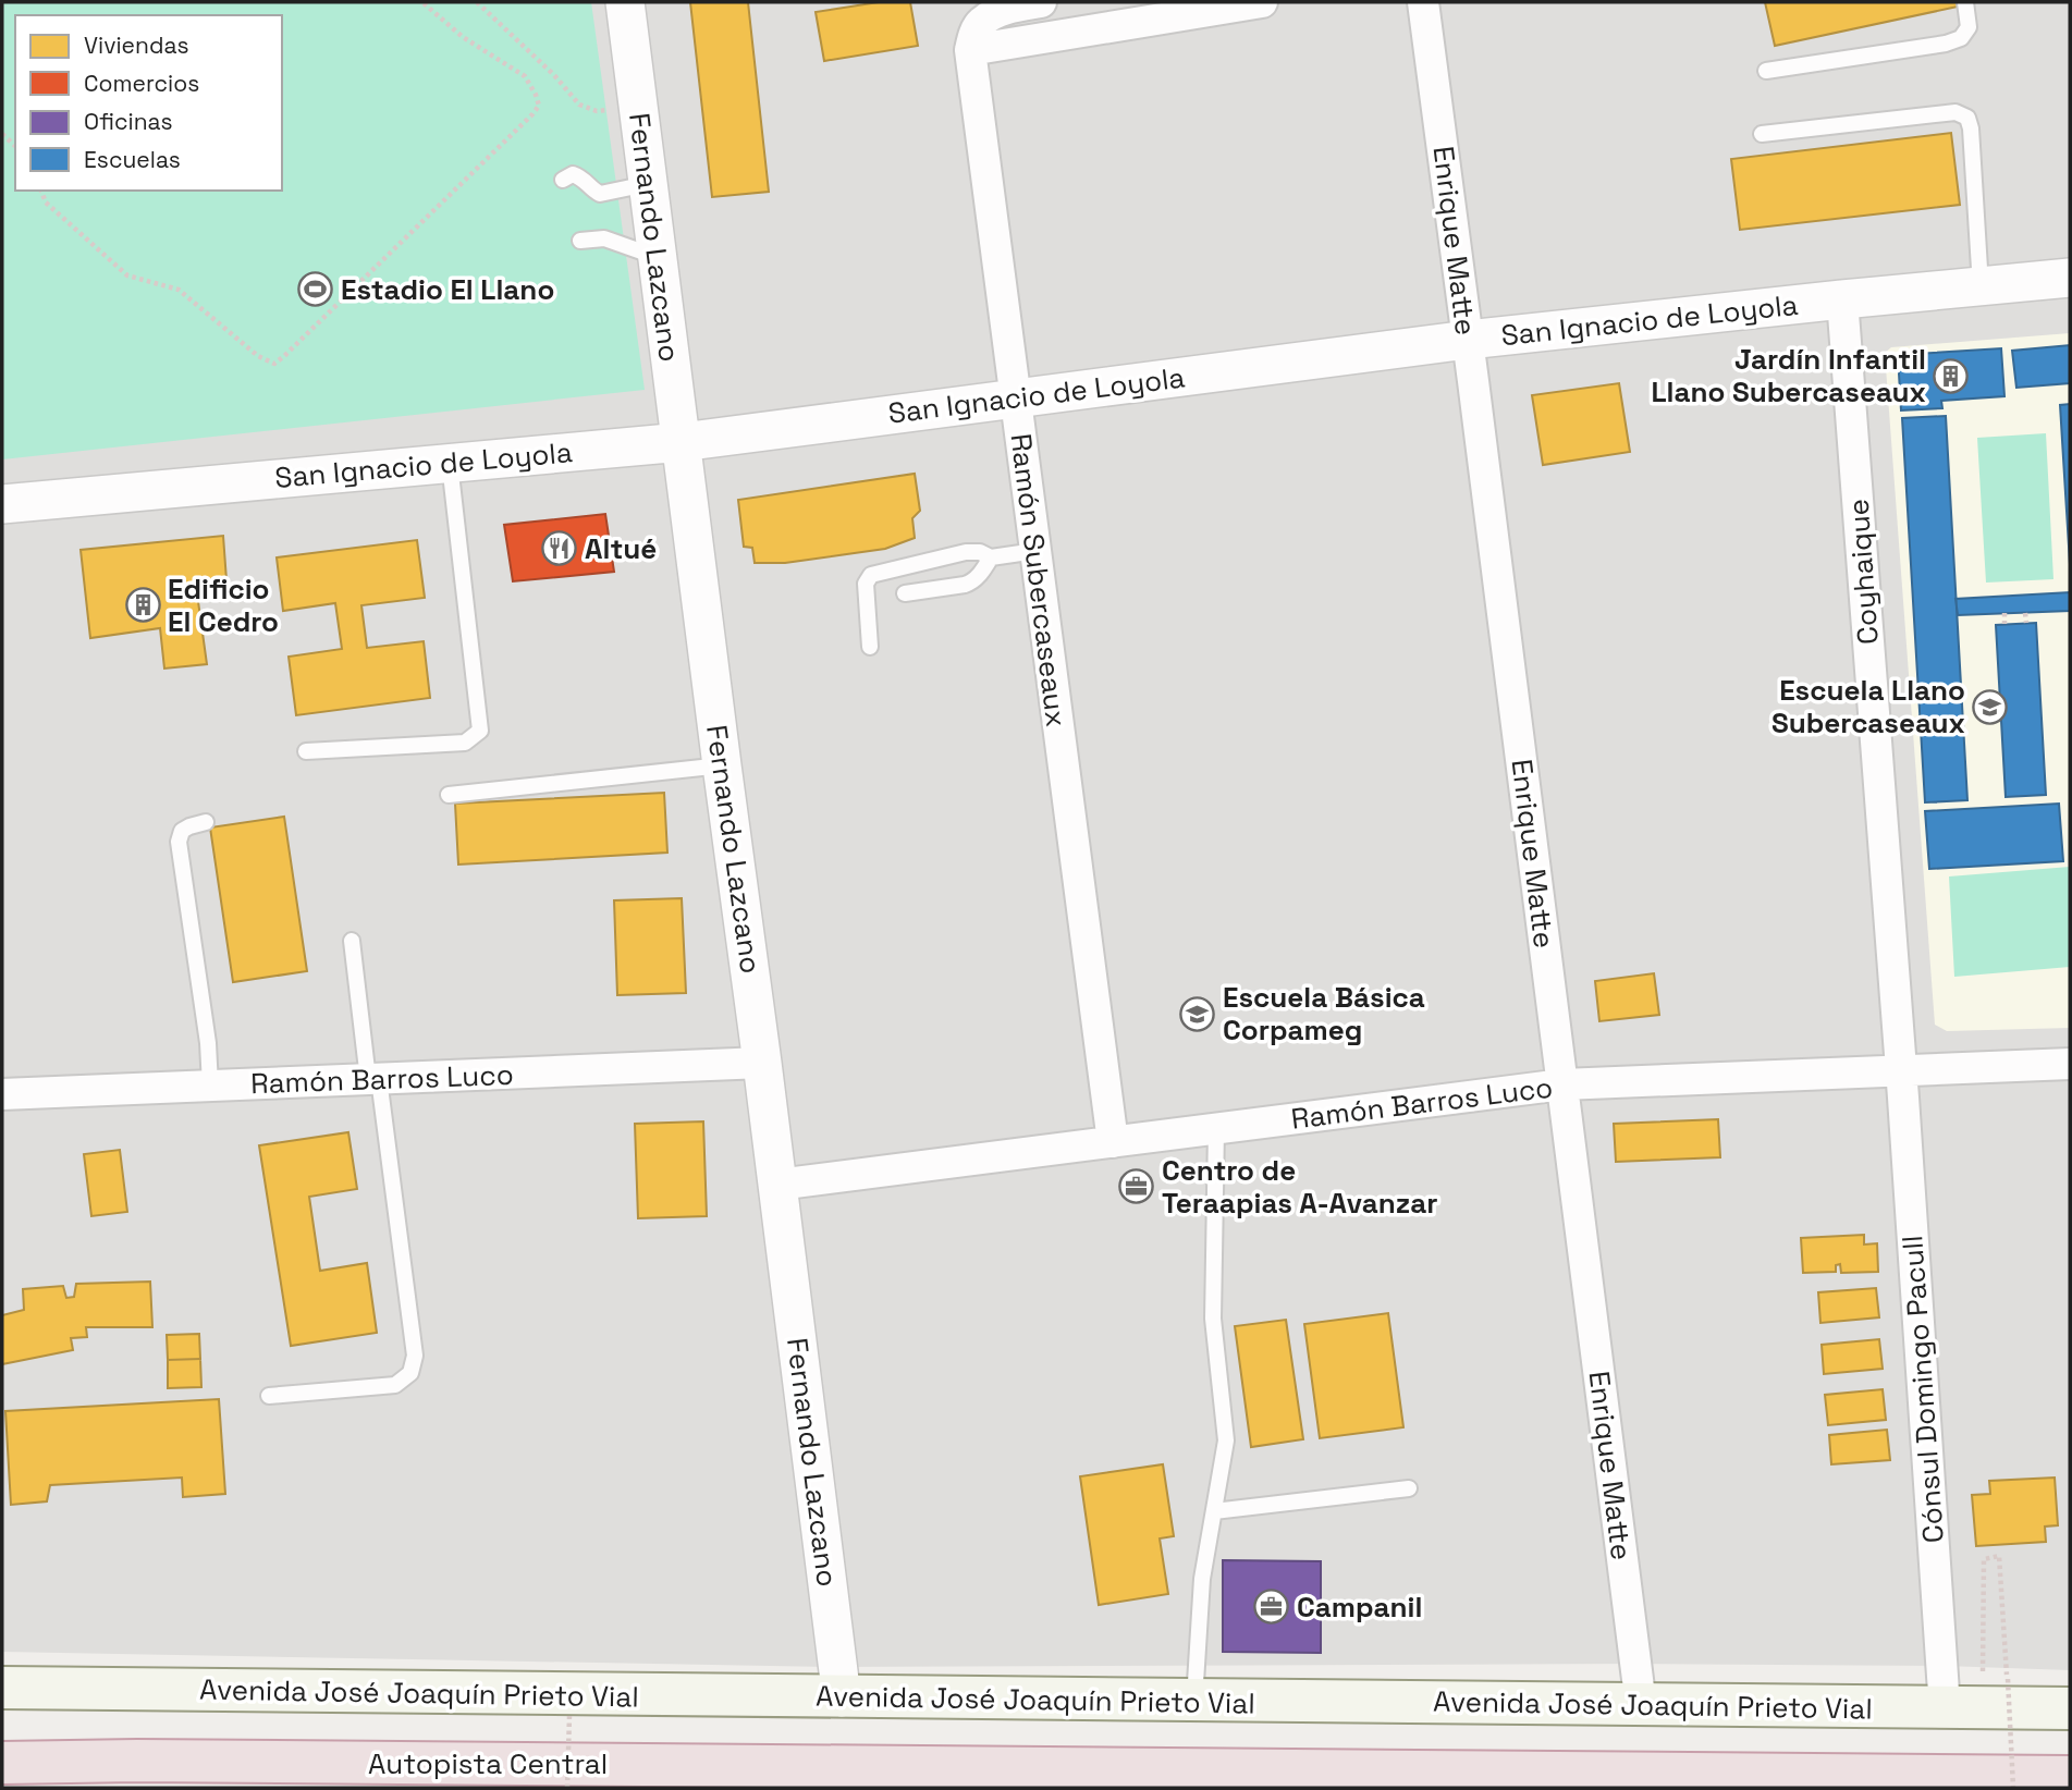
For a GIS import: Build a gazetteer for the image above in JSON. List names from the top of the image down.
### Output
{
  "streets": {
    "highway": ["Autopista Central"],
    "main road": ["Avenida José Joaquín Prieto Vial"],
    "street": [
      "Fernando Lazcano",
      "Enrique Matte",
      "San Ignacio de Loyola",
      "Coyhaique",
      "Ramón Subercaseaux",
      "Ramón Barros Luco",
      "Cónsul Domingo Pacull"
    ]
  },
  "crossings": [
    ["Fernando Lazcano", "San Ignacio de Loyola"],
    ["Fernando Lazcano", "Ramón Barros Luco"],
    ["Fernando Lazcano", "Avenida José Joaquín Prieto Vial"],
    ["Enrique Matte", "San Ignacio de Loyola"],
    ["Enrique Matte", "Ramón Barros Luco"],
    ["Enrique Matte", "Avenida José Joaquín Prieto Vial"],
    ["San Ignacio de Loyola", "Coyhaique"],
    ["San Ignacio de Loyola", "Ramón Subercaseaux"],
    ["Coyhaique", "Ramón Barros Luco"],
    ["Coyhaique", "Cónsul Domingo Pacull"],
    ["Ramón Subercaseaux", "Ramón Barros Luco"],
    ["Ramón Barros Luco", "Cónsul Domingo Pacull"],
    ["Cónsul Domingo Pacull", "Avenida José Joaquín Prieto Vial"]
  ],
  "places": {
    "sports": ["Estadio El Llano"],
    "building": ["Jardín Infantil Llano Subercaseaux", "Edificio El Cedro"],
    "restaurant": ["Altué"],
    "school or university": ["Escuela Llano Subercaseaux", "Escuela Básica Corpameg"],
    "office": ["Centro de Teraapias A-Avanzar", "Campanil"]
  },
  "legend": [
    "Viviendas",
    "Comercios",
    "Oficinas",
    "Escuelas"
  ]
}
